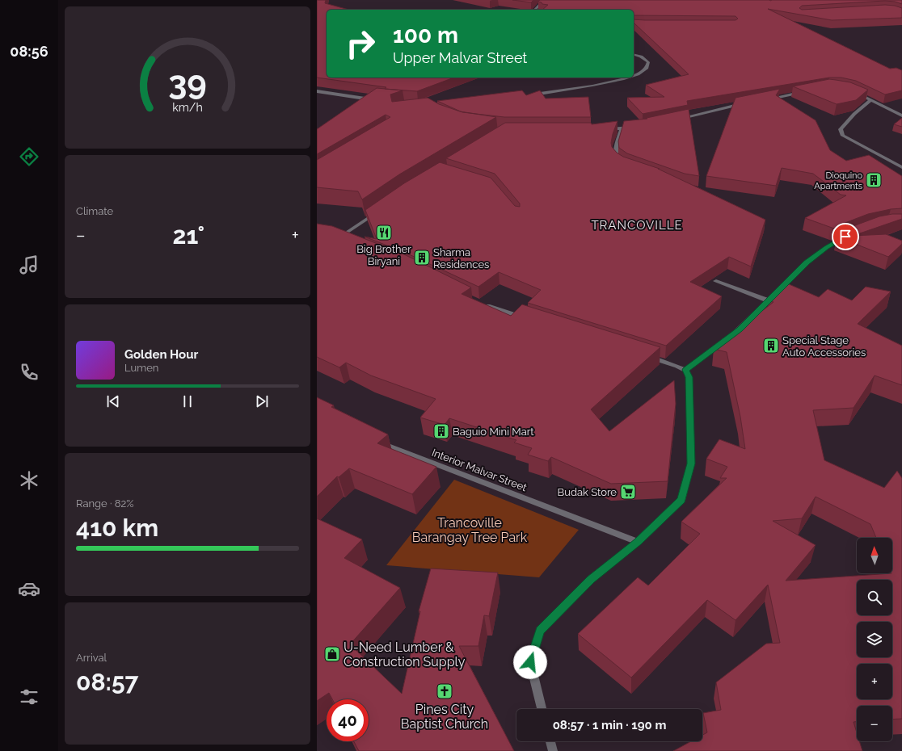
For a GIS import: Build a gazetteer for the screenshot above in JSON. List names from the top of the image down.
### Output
{
  "streets": {
    "street": ["Interior Malvar Street"]
  },
  "districts": ["TRANCOVILLE"],
  "parks": ["Trancoville Barangay Tree Park"],
  "places": {
    "building": [
      "Dioquino Apartments",
      "Sharma Residences",
      "Special Stage Auto Accessories",
      "Baguio Mini Mart"
    ],
    "restaurant": ["Big Brother Biryani"],
    "supermarket": ["Budak Store"],
    "shop": ["U-Need Lumber & Construction Supply"],
    "church": ["Pines City Baptist Church"]
  },
  "north": "top",
  "page": {
    "tabs": "08:56",
    "turn": ["100 m", "Upper Malvar Street"],
    "tile": [
      "Climate",
      ["Range · 82%", "410 km"],
      ["Arrival", "08:57"]
    ],
    "heat": ["−", "21°", "+"],
    "song": ["Golden Hour", "Lumen"],
    "map_buttons": ["+", "−"],
    "limit": "40",
    "trip": "08:57 · 1 min · 190 m",
    "gauge": ["39", "km/h"]
  }
}
